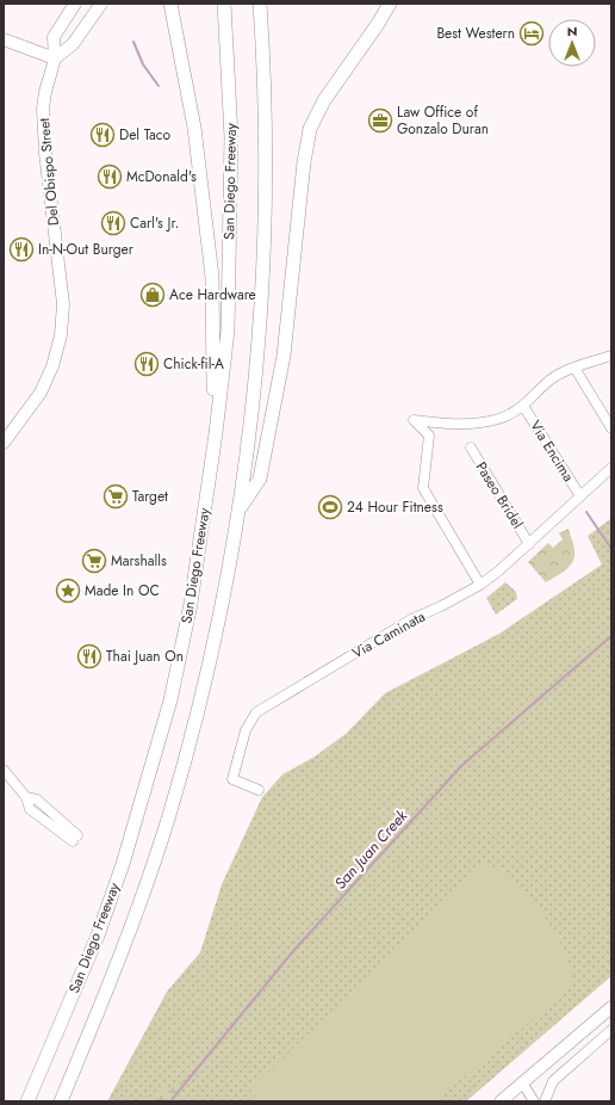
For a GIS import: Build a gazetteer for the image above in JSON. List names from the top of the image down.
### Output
{
  "streets": {
    "highway": ["San Diego Freeway"],
    "main road": ["Del Obispo Street"],
    "street": ["Via Encima", "Paseo Bridel", "Via Caminata"]
  },
  "crossings": [
    ["Via Encima", "Via Caminata"],
    ["Paseo Bridel", "Via Caminata"]
  ],
  "water": ["San Juan Creek"],
  "places": {
    "hotel": ["Best Western"],
    "office": ["Law Office of Gonzalo Duran"],
    "restaurant": [
      "Del Taco",
      "McDonald's",
      "Carl's Jr.",
      "In-N-Out Burger",
      "Chick-fil-A",
      "Thai Juan On"
    ],
    "shop": ["Ace Hardware"],
    "supermarket": ["Target", "Marshalls"],
    "sports": ["24 Hour Fitness"],
    "place": ["Made In OC"]
  },
  "north": "top"
}
